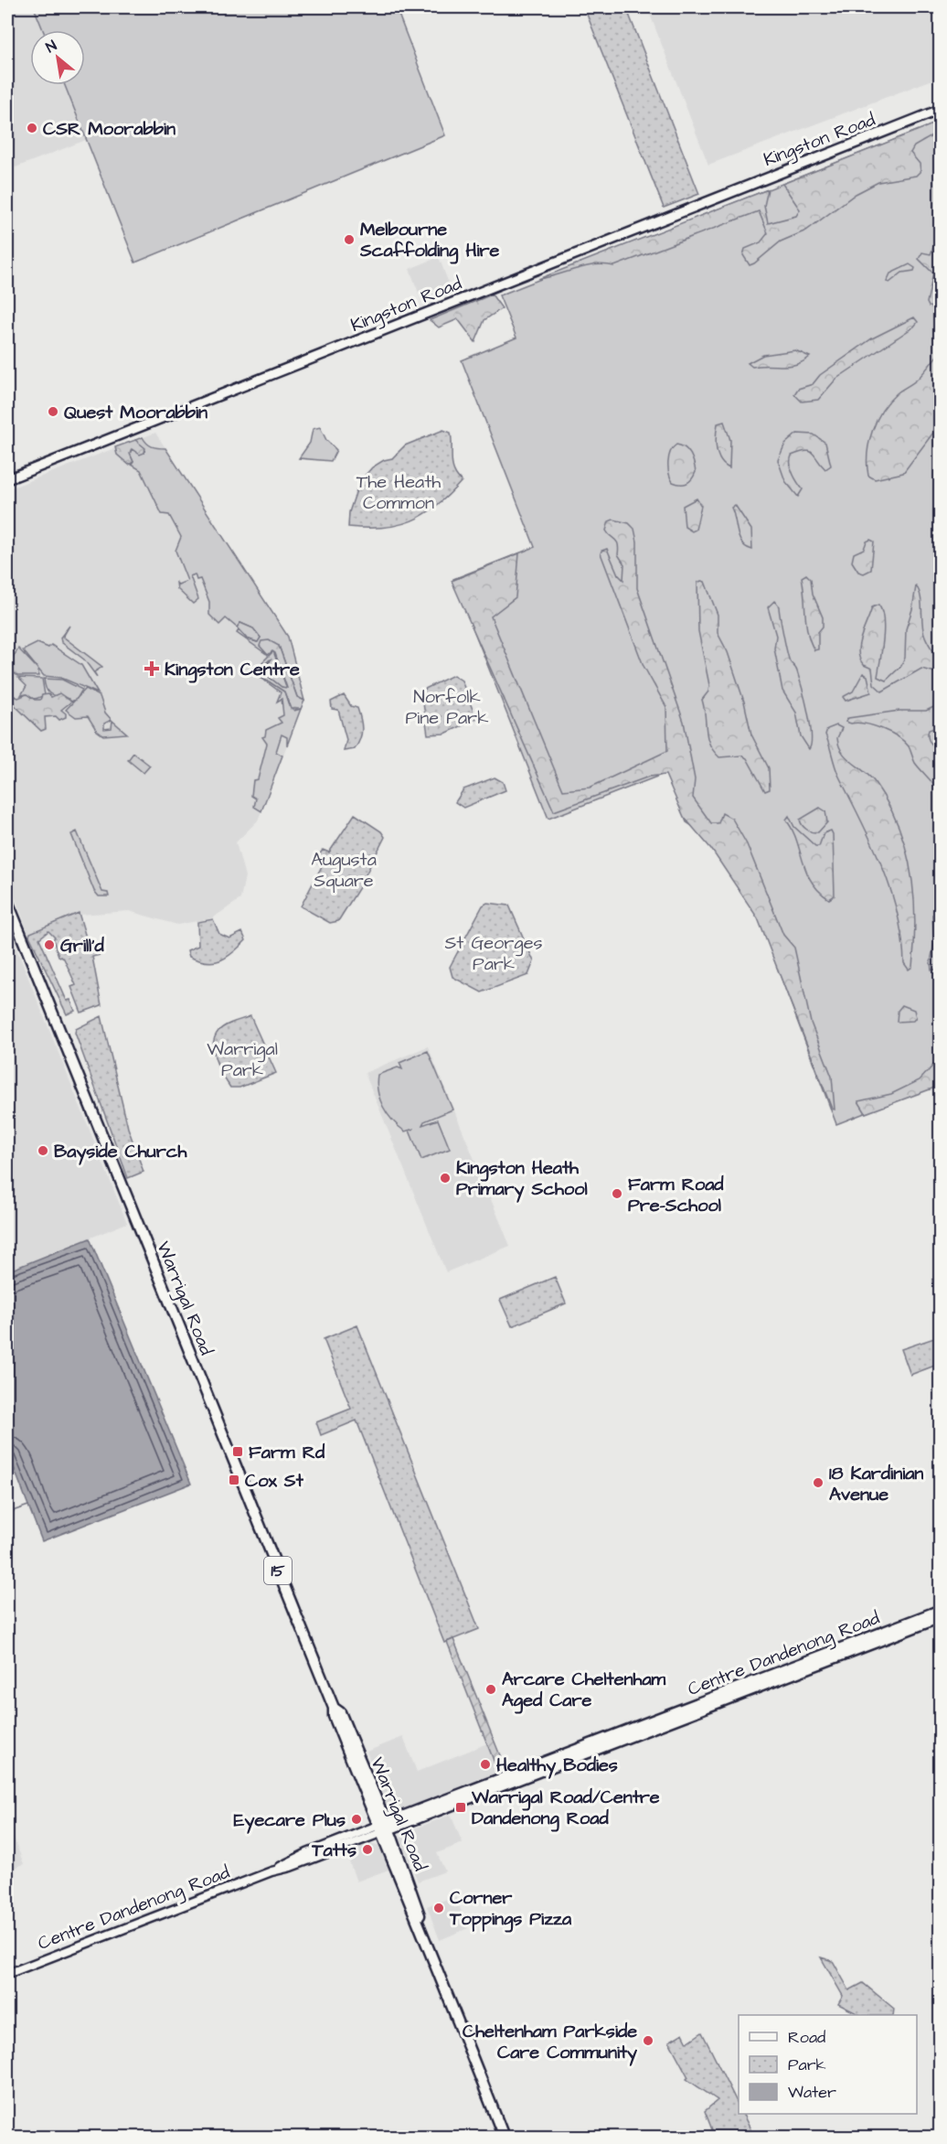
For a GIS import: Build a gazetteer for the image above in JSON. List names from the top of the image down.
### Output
{
  "streets": {
    "highway": ["Warrigal Road", "15"],
    "main road": ["Kingston Road", "Centre Dandenong Road"]
  },
  "crossings": [
    ["Warrigal Road", "Centre Dandenong Road"]
  ],
  "parks": [
    "The Heath Common",
    "Norfolk Pine Park",
    "Augusta Square",
    "St Georges Park",
    "Warrigal Park"
  ],
  "places": {
    "other": [
      "CSR Moorabbin",
      "Melbourne Scaffolding Hire",
      "Quest Moorabbin",
      "Grill'd",
      "Bayside Church",
      "Kingston Heath Primary School",
      "Farm Road Pre-School",
      "18 Kardinian Avenue",
      "Arcare Cheltenham Aged Care",
      "Healthy Bodies",
      "Eyecare Plus",
      "Tatts",
      "Corner Toppings Pizza",
      "Cheltenham Parkside Care Community"
    ],
    "health": ["Kingston Centre"],
    "transit": ["Farm Rd", "Cox St", "Warrigal Road/Centre Dandenong Road"]
  },
  "legend": ["Road", "Park", "Water"],
  "north": "top left"
}
